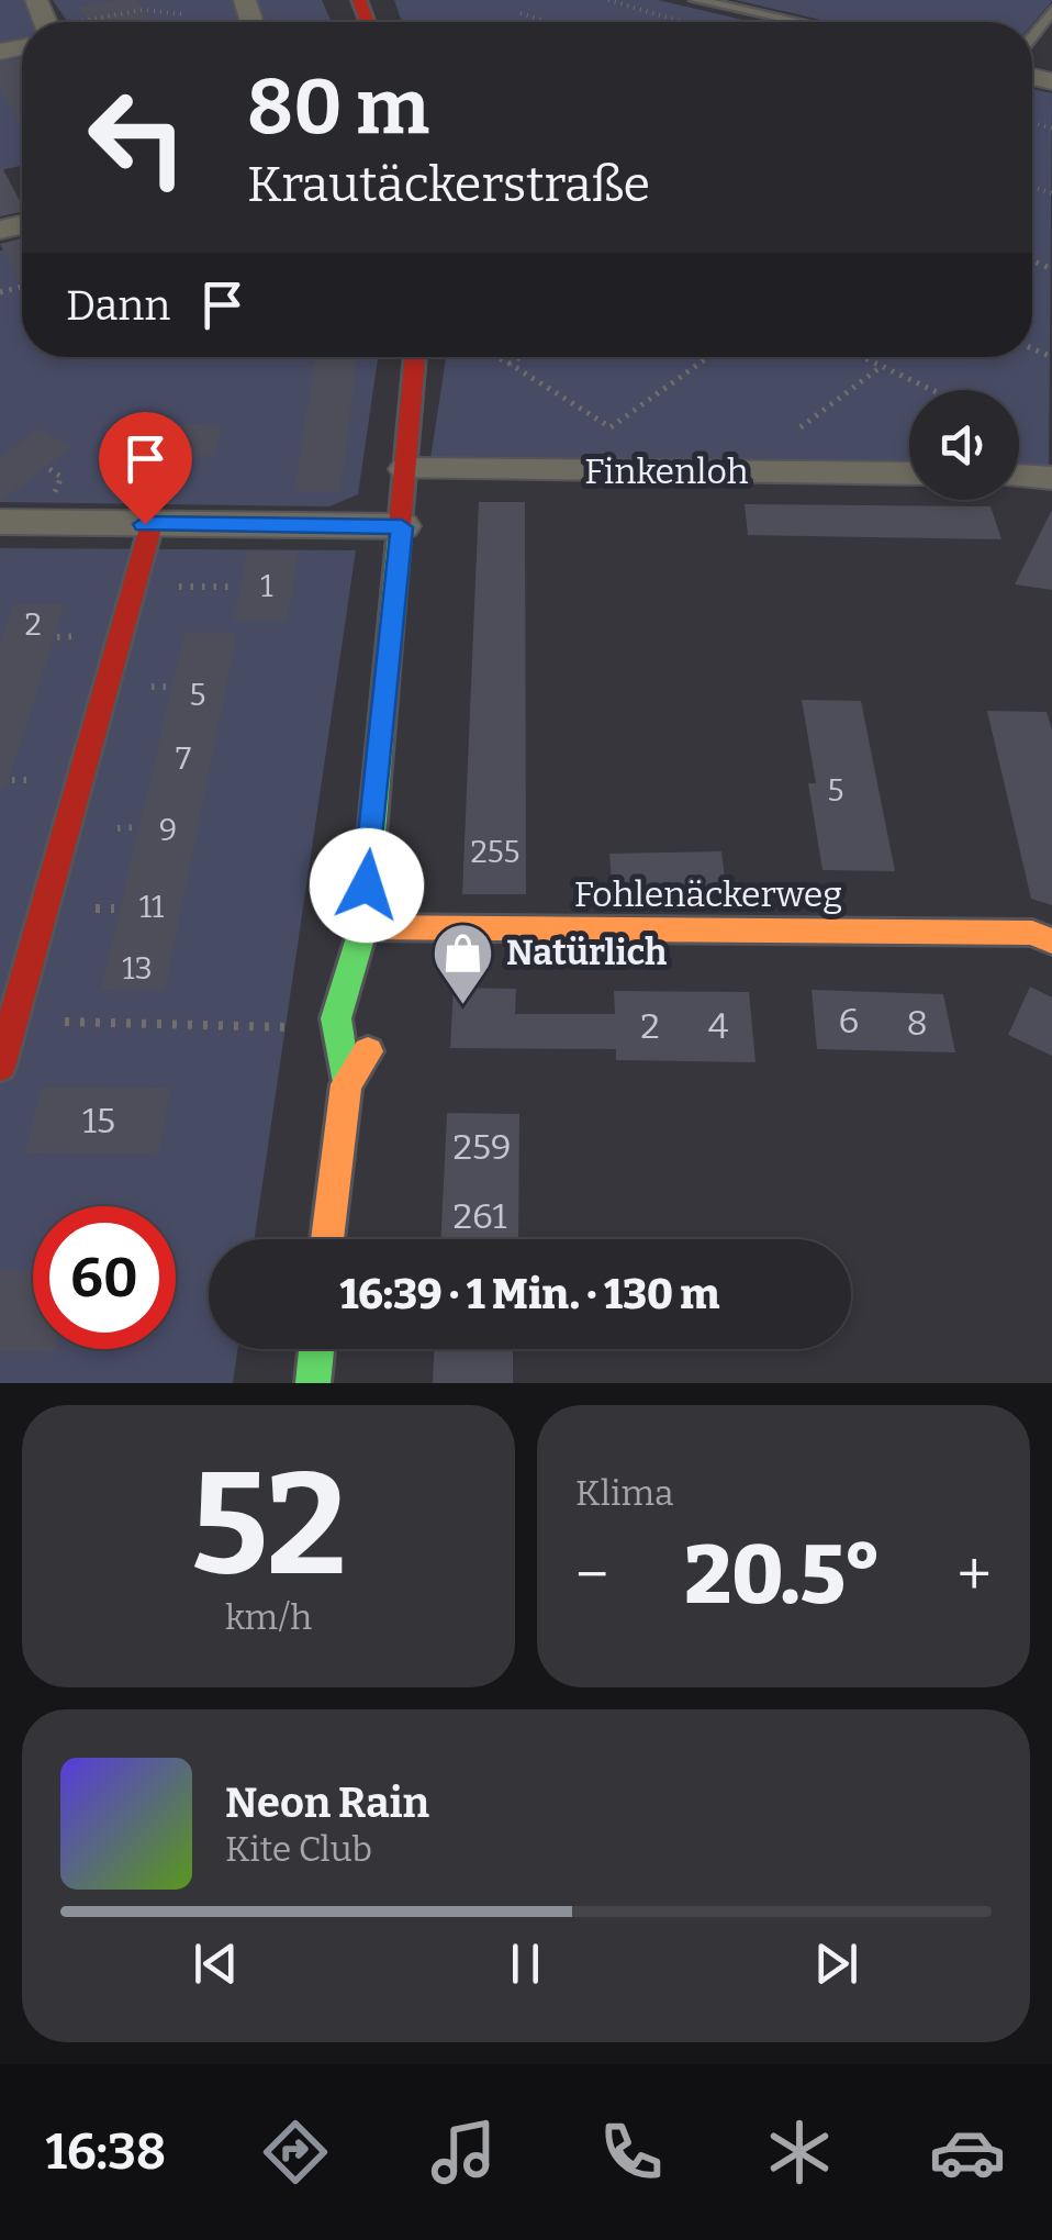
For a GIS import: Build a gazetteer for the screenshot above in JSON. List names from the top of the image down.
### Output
{
  "streets": {
    "main road": ["Fohlenäckerweg"],
    "street": ["Finkenloh"]
  },
  "places": {
    "shop": ["Natürlich"]
  },
  "house_numbers": [
    "1",
    "2",
    "5",
    "7",
    "5",
    "9",
    "255",
    "11",
    "13",
    "6",
    "8",
    "2",
    "4",
    "15",
    "259",
    "261"
  ],
  "page": {
    "turn": ["80 m", "Krautäckerstraße"],
    "then": "Dann",
    "limit": "60",
    "trip": "16:39 · 1 Min. · 130 m",
    "tile": [
      ["52", "km/h"],
      "Klima"
    ],
    "heat": ["−", "20.5°", "+"],
    "song": ["Neon Rain", "Kite Club"],
    "tabs": "16:38"
  }
}
